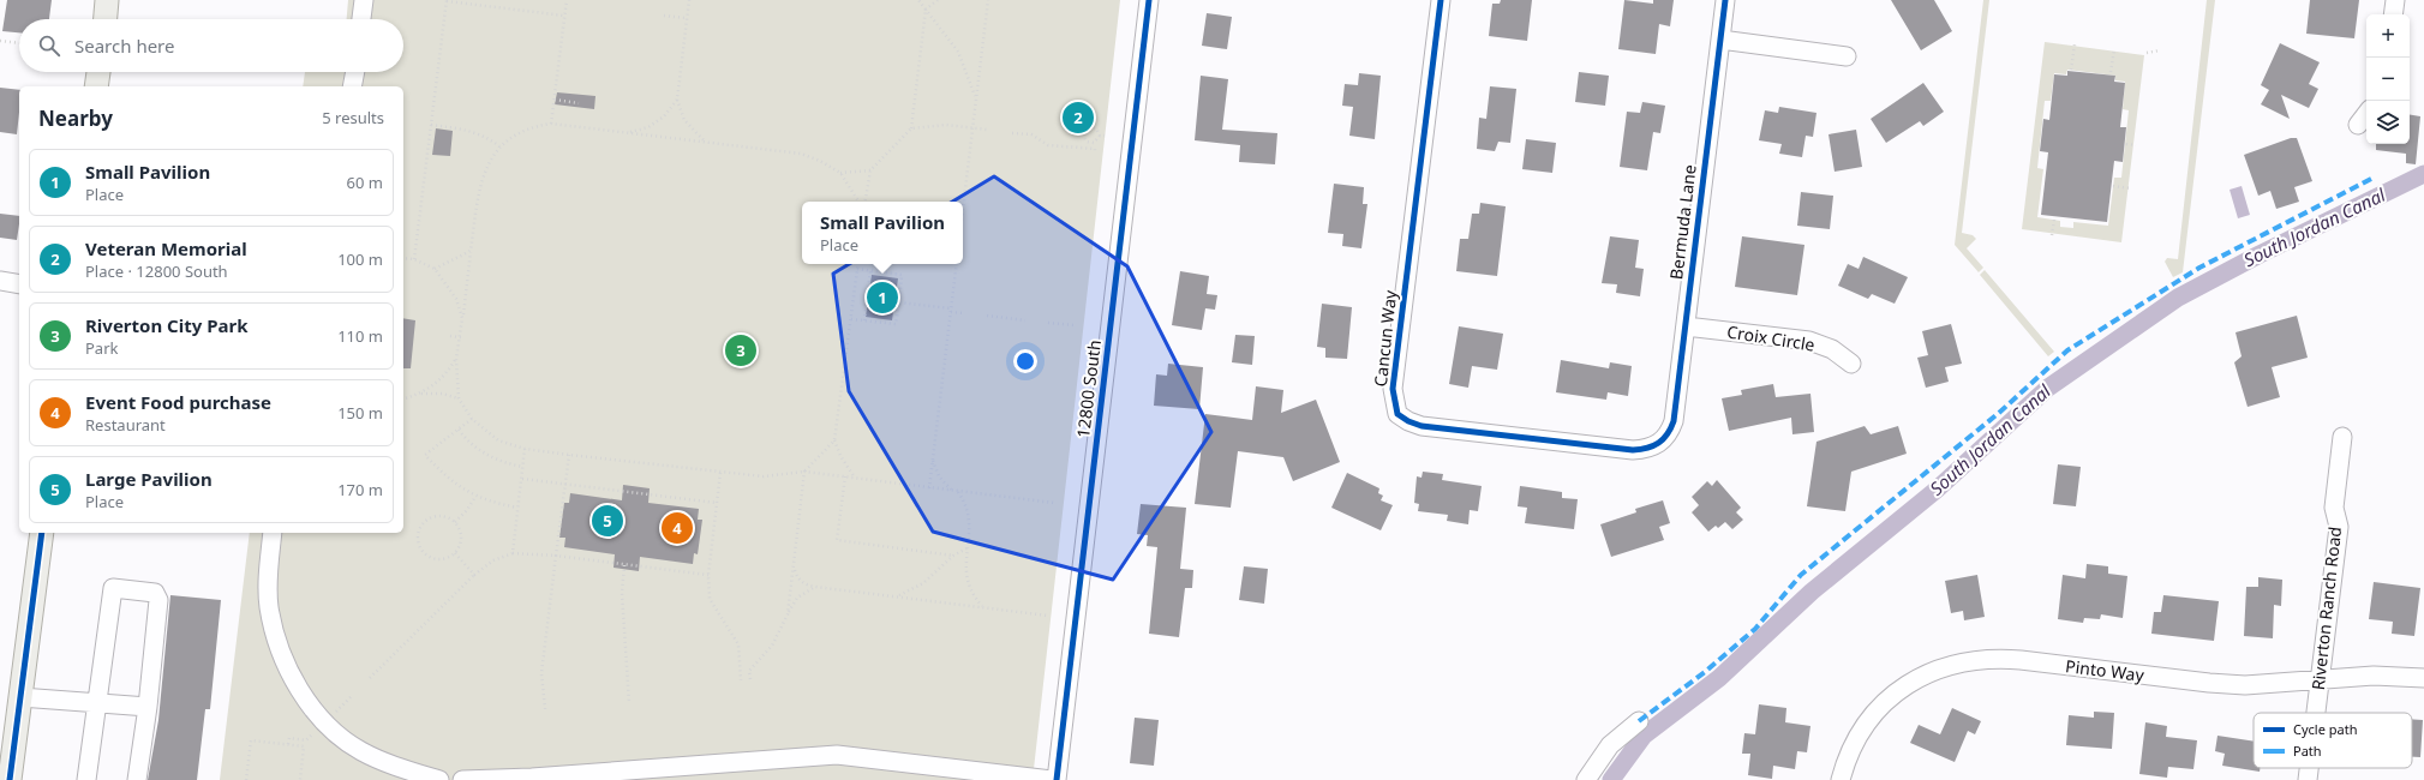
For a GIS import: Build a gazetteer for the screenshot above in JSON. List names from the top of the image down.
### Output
{
  "streets": {
    "street": [
      "Bermuda Lane",
      "Cancun Way",
      "Croix Circle",
      "12800 South",
      "Riverton Ranch Road",
      "Pinto Way"
    ]
  },
  "crossings": [
    ["Bermuda Lane", "Cancun Way"],
    ["Bermuda Lane", "Croix Circle"],
    ["Riverton Ranch Road", "Pinto Way"]
  ],
  "water": ["South Jordan Canal"],
  "legend": ["Cycle path", "Path"],
  "page": {
    "map_buttons": ["+", "−"],
    "search": "Search here",
    "heading": ["Nearby", "5 results"],
    "pins": [
      "2",
      "1",
      "3",
      "5",
      "4"
    ],
    "list": [
      {
        "mark": "1",
        "name": "Small Pavilion",
        "note": "Place",
        "value": "60 m"
      },
      {
        "mark": "2",
        "name": "Veteran Memorial",
        "note": "Place · 12800 South",
        "value": "100 m"
      },
      {
        "mark": "3",
        "name": "Riverton City Park",
        "note": "Park",
        "value": "110 m"
      },
      {
        "mark": "4",
        "name": "Event Food purchase",
        "note": "Restaurant",
        "value": "150 m"
      },
      {
        "mark": "5",
        "name": "Large Pavilion",
        "note": "Place",
        "value": "170 m"
      }
    ],
    "popup": ["Small Pavilion", "Place"]
  }
}
